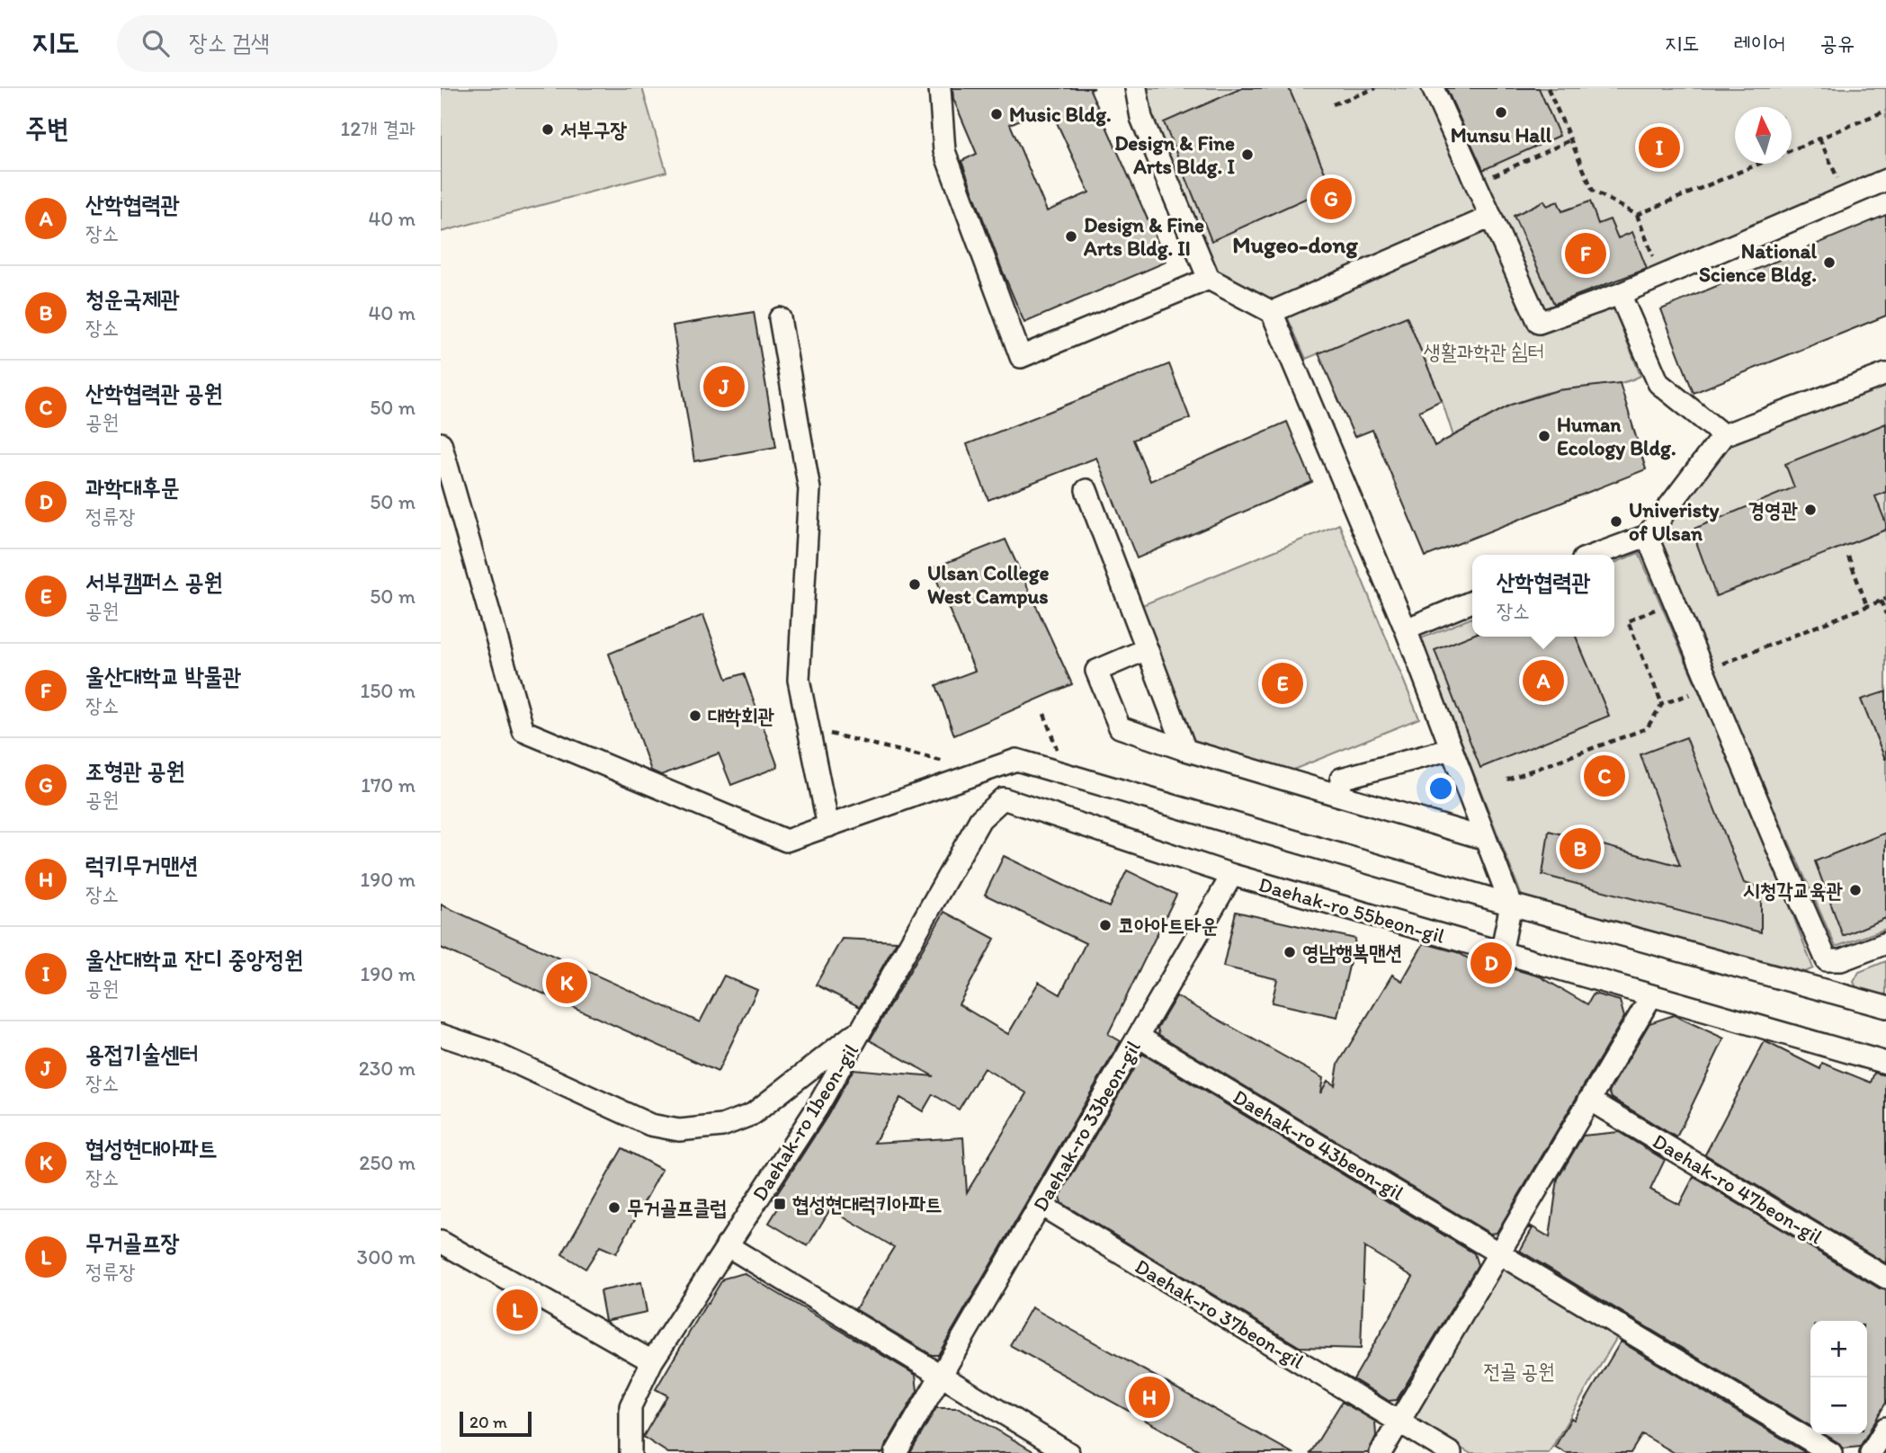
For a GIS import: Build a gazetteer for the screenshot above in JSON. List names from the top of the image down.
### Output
{
  "streets": {
    "street": [
      "Daehak-ro 55beon-gil",
      "Daehak-ro 1beon-gil",
      "Daehak-ro 33beon-gil",
      "Daehak-ro 43beon-gil",
      "Daehak-ro 47beon-gil",
      "Daehak-ro 37beon-gil"
    ]
  },
  "crossings": [
    ["Daehak-ro 55beon-gil", "Daehak-ro 1beon-gil"],
    ["Daehak-ro 55beon-gil", "Daehak-ro 33beon-gil"],
    ["Daehak-ro 33beon-gil", "Daehak-ro 43beon-gil"],
    ["Daehak-ro 33beon-gil", "Daehak-ro 37beon-gil"]
  ],
  "districts": ["Mugeo-dong"],
  "parks": ["생활과학관 쉼터", "전골 공원"],
  "places": {
    "other": [
      "Munsu Hall",
      "Music Bldg.",
      "서부구장",
      "Design & Fine Arts Bldg. I",
      "Design & Fine Arts Bldg. II",
      "National Science Bldg.",
      "Human Ecology Bldg.",
      "경영관",
      "Univeristy of Ulsan",
      "Ulsan College West Campus",
      "대학회관",
      "시청각교육관",
      "코아아트타운",
      "영남행복맨션",
      "무거골프클럽"
    ],
    "transit": ["협성현대럭키아파트"]
  },
  "scale_bar": "20 m",
  "north": "top",
  "page": {
    "header": "지도",
    "search": "장소 검색",
    "nav": ["지도", "레이어", "공유"],
    "heading": ["주변", "12개 결과"],
    "pins": [
      "I",
      "G",
      "F",
      "J",
      "A",
      "E",
      "C",
      "B",
      "D",
      "K",
      "L",
      "H"
    ],
    "list": [
      {
        "mark": "A",
        "name": "산학협력관",
        "note": "장소",
        "value": "40 m"
      },
      {
        "mark": "B",
        "name": "청운국제관",
        "note": "장소",
        "value": "40 m"
      },
      {
        "mark": "C",
        "name": "산학협력관 공원",
        "note": "공원",
        "value": "50 m"
      },
      {
        "mark": "D",
        "name": "과학대후문",
        "note": "정류장",
        "value": "50 m"
      },
      {
        "mark": "E",
        "name": "서부캠퍼스 공원",
        "note": "공원",
        "value": "50 m"
      },
      {
        "mark": "F",
        "name": "울산대학교 박물관",
        "note": "장소",
        "value": "150 m"
      },
      {
        "mark": "G",
        "name": "조형관 공원",
        "note": "공원",
        "value": "170 m"
      },
      {
        "mark": "H",
        "name": "럭키무거맨션",
        "note": "장소",
        "value": "190 m"
      },
      {
        "mark": "I",
        "name": "울산대학교 잔디 중앙정원",
        "note": "공원",
        "value": "190 m"
      },
      {
        "mark": "J",
        "name": "용접기술센터",
        "note": "장소",
        "value": "230 m"
      },
      {
        "mark": "K",
        "name": "협성현대아파트",
        "note": "장소",
        "value": "250 m"
      },
      {
        "mark": "L",
        "name": "무거골프장",
        "note": "정류장",
        "value": "300 m"
      }
    ],
    "popup": ["산학협력관", "장소"],
    "map_buttons": ["+", "−"],
    "scale": "20 m"
  }
}
